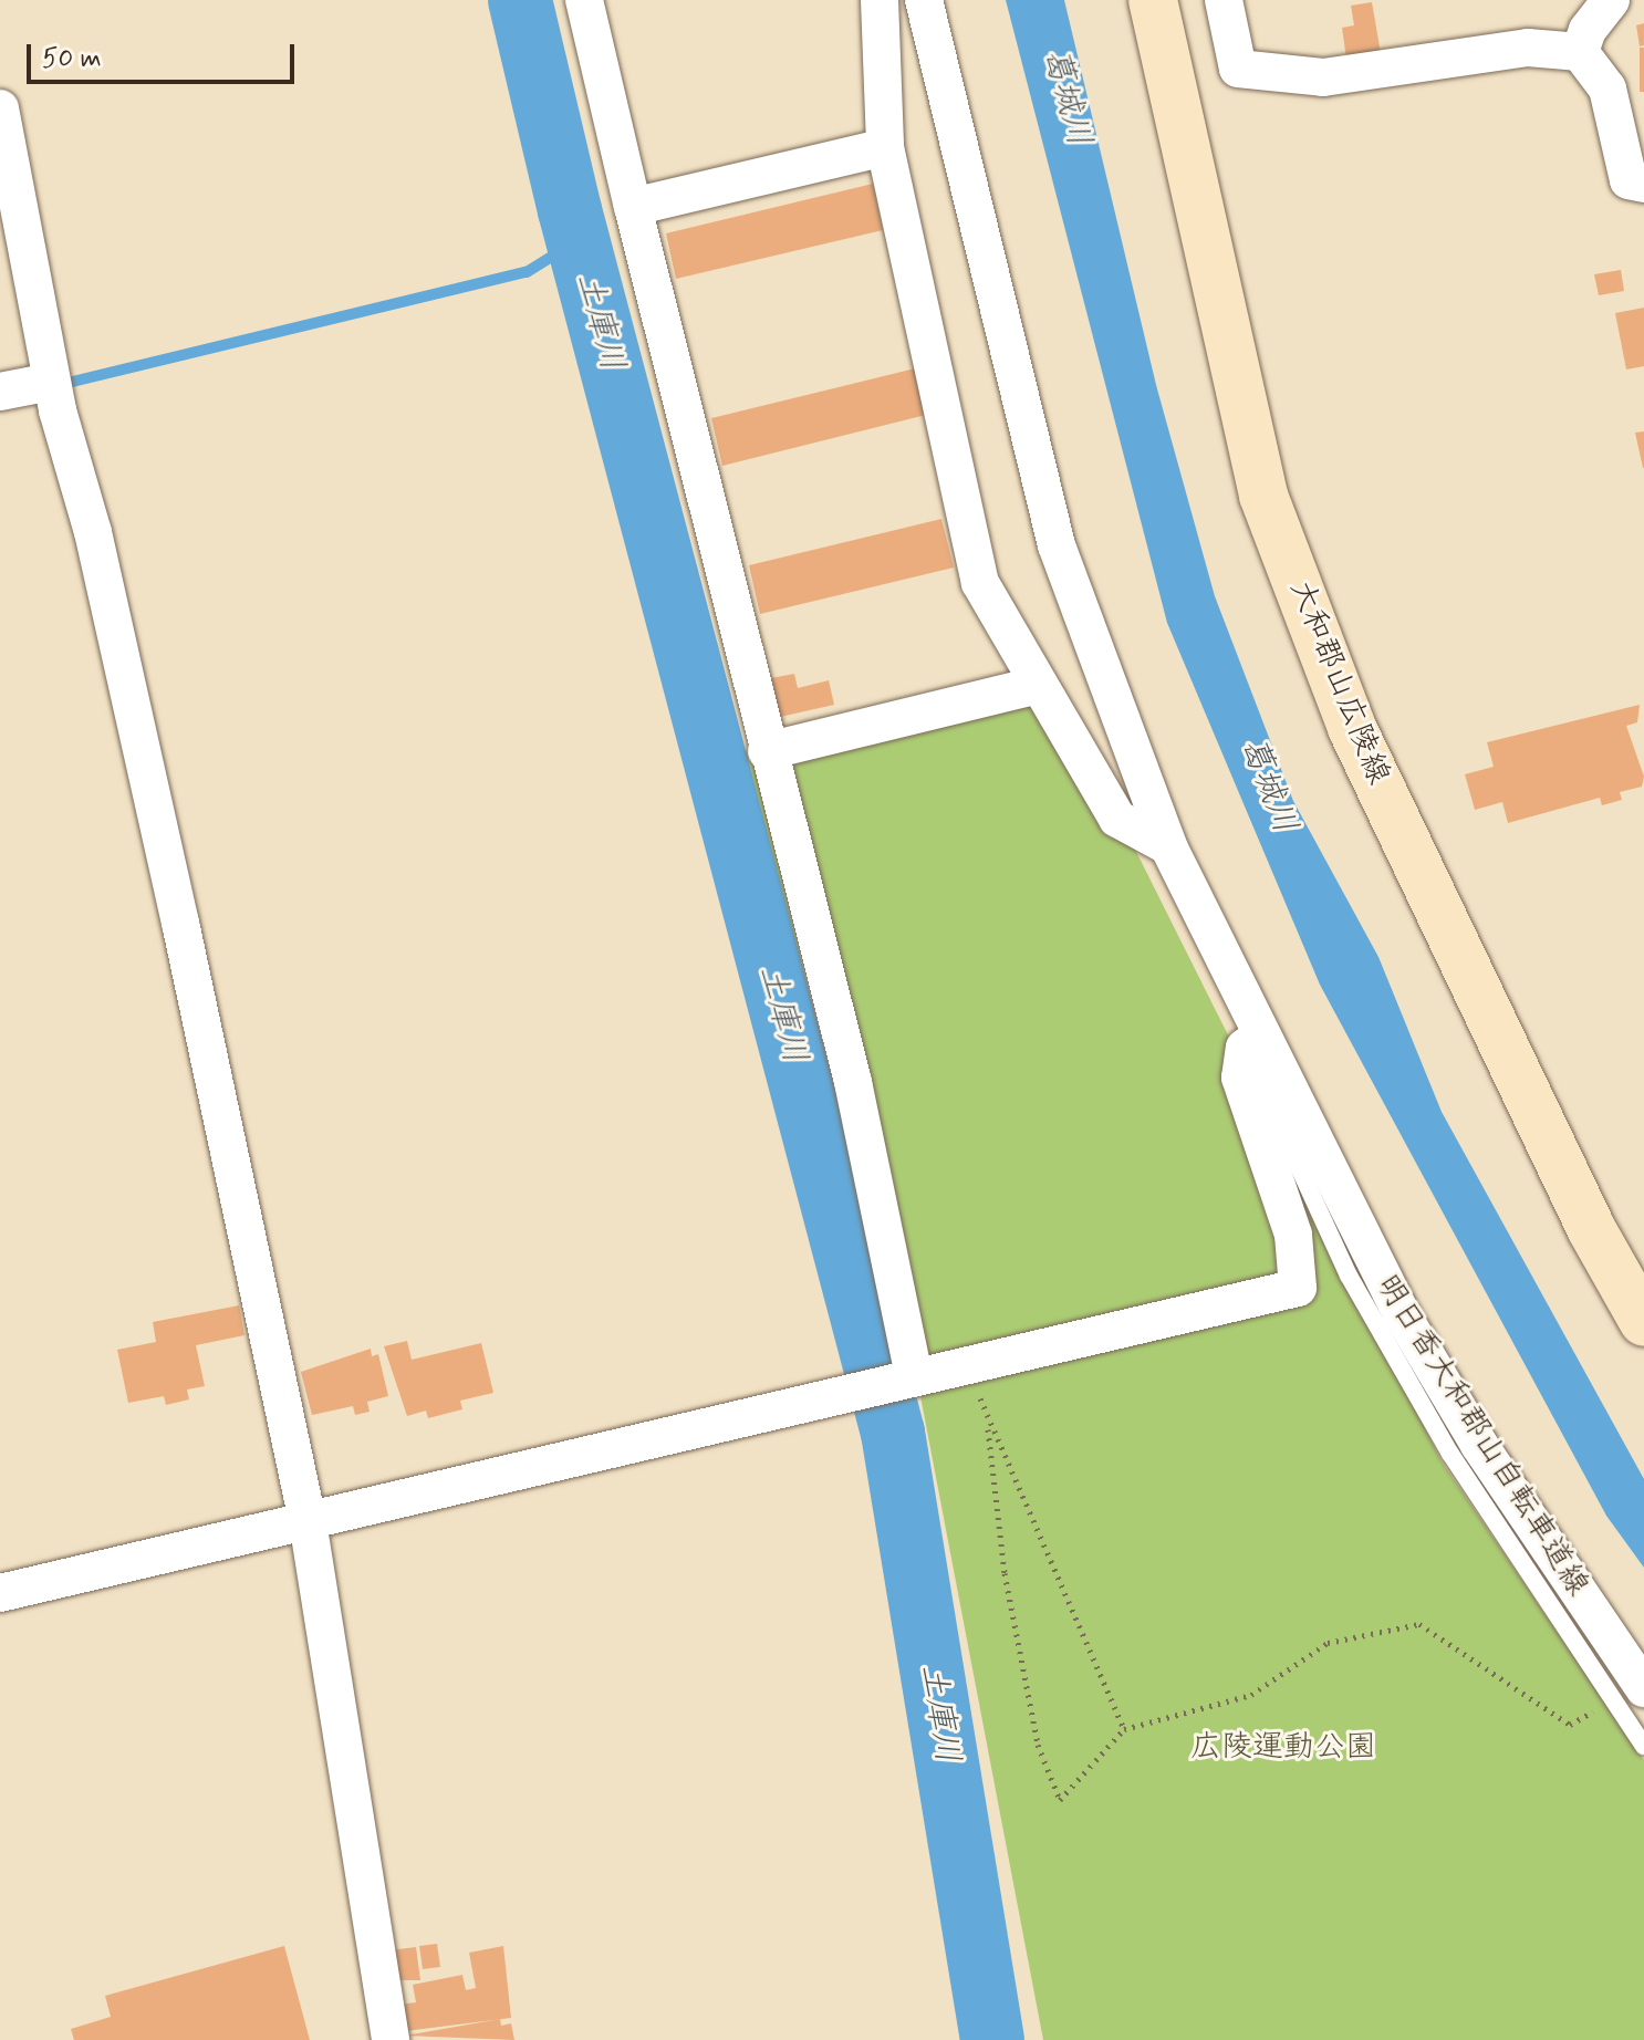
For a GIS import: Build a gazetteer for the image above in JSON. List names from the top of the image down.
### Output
{
  "streets": {
    "main road": ["大和郡山広陵線"],
    "lane": ["明日香大和郡山自転車道線"]
  },
  "water": ["葛城川", "土庫川"],
  "parks": ["広陵運動公園"],
  "scale_bar": "50 m"
}
